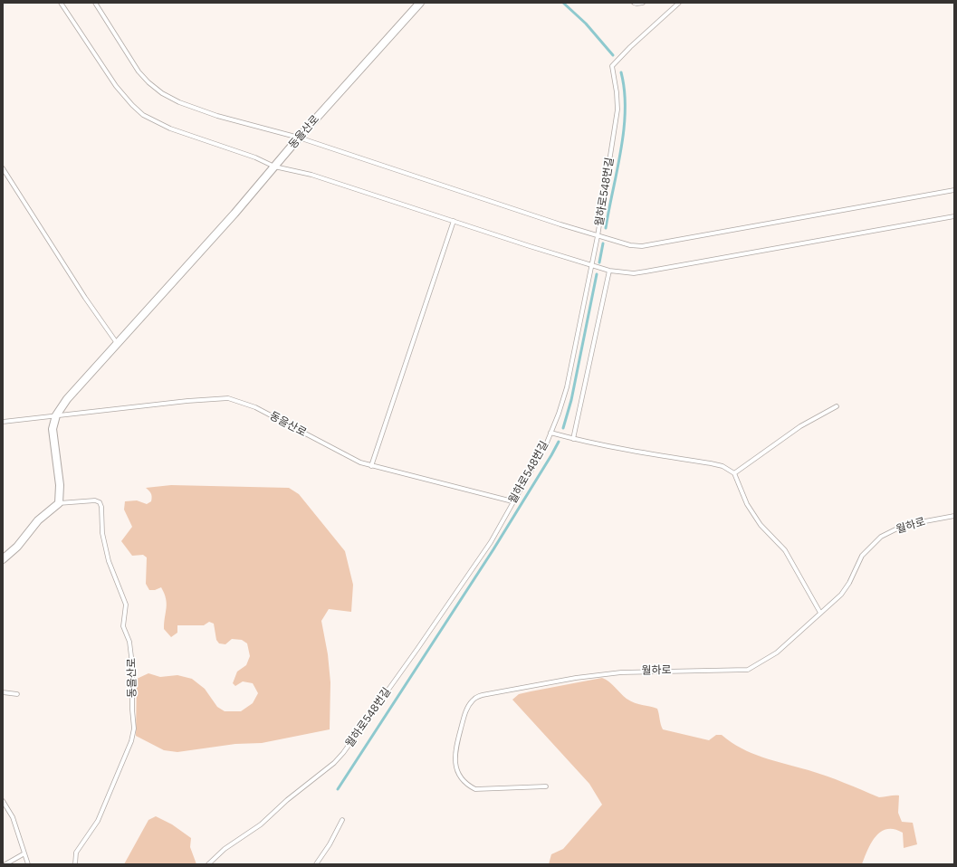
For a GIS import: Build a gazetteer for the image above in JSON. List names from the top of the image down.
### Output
{
  "streets": {
    "street": ["동을산로"],
    "lane": ["월하로548번길", "월하로"]
  },
  "crossings": [
    ["동을산로", "월하로548번길"]
  ]
}
